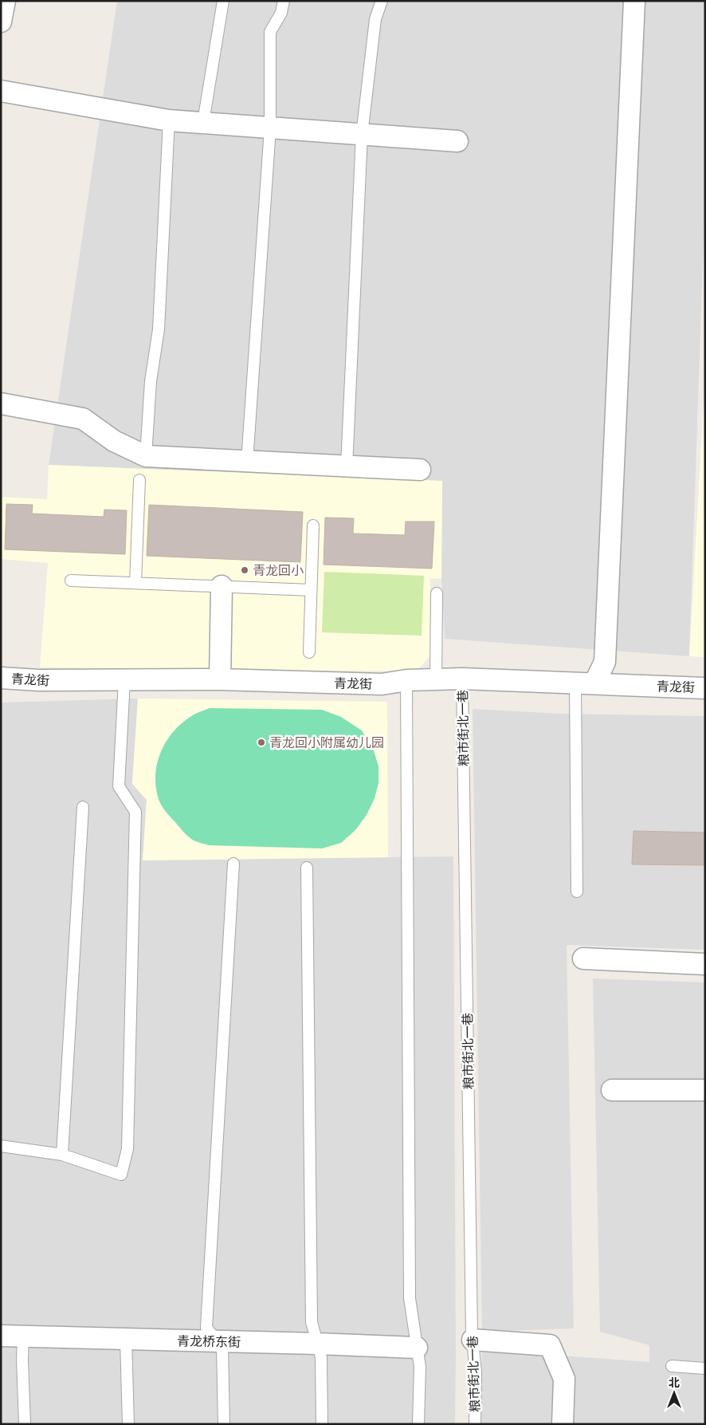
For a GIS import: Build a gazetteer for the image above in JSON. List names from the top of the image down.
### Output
{
  "streets": {
    "street": ["青龙街", "青龙桥东街"],
    "lane": ["粮市街北一巷"]
  },
  "crossings": [
    ["青龙街", "粮市街北一巷"]
  ],
  "places": ["青龙回小", "青龙回小附属幼儿园"],
  "north": "top"
}
